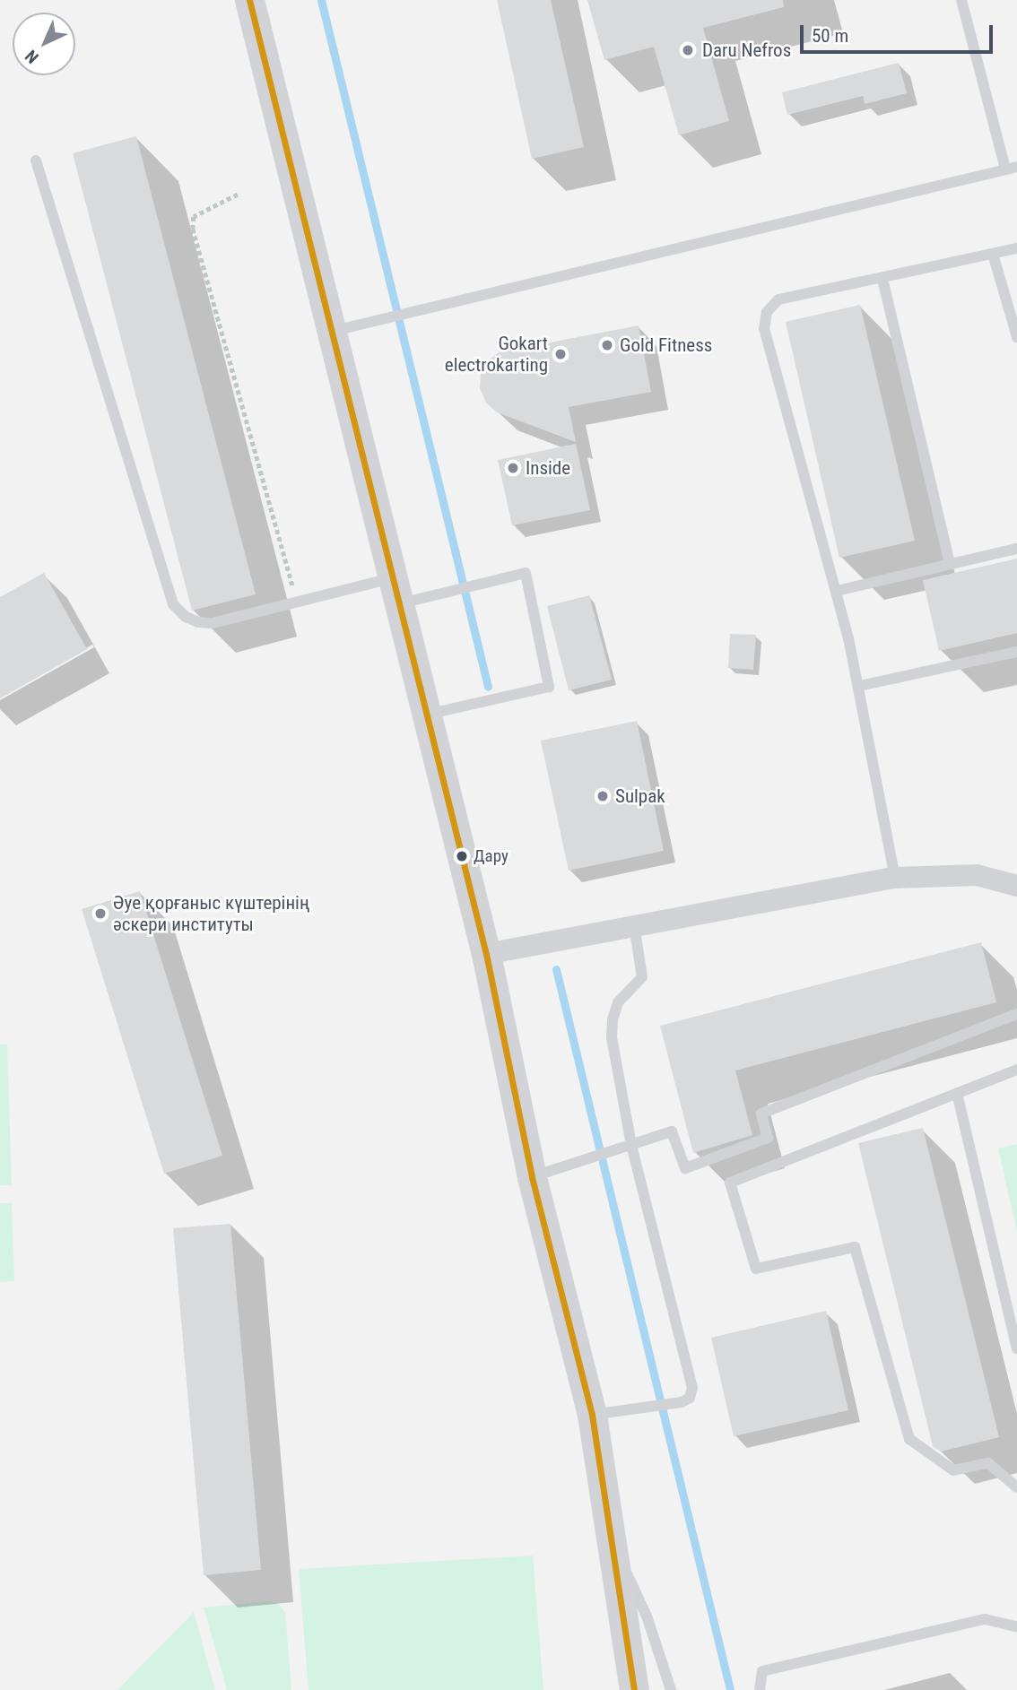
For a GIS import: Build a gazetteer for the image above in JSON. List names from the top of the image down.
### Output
{
  "places": [
    "Daru Nefros",
    "Gold Fitness",
    "Gokart electrokarting",
    "Inside",
    "Sulpak",
    "Дару",
    "Әуе қорғаныс күштерінің әскери институты"
  ],
  "scale_bar": "50 m",
  "north": "bottom left"
}
